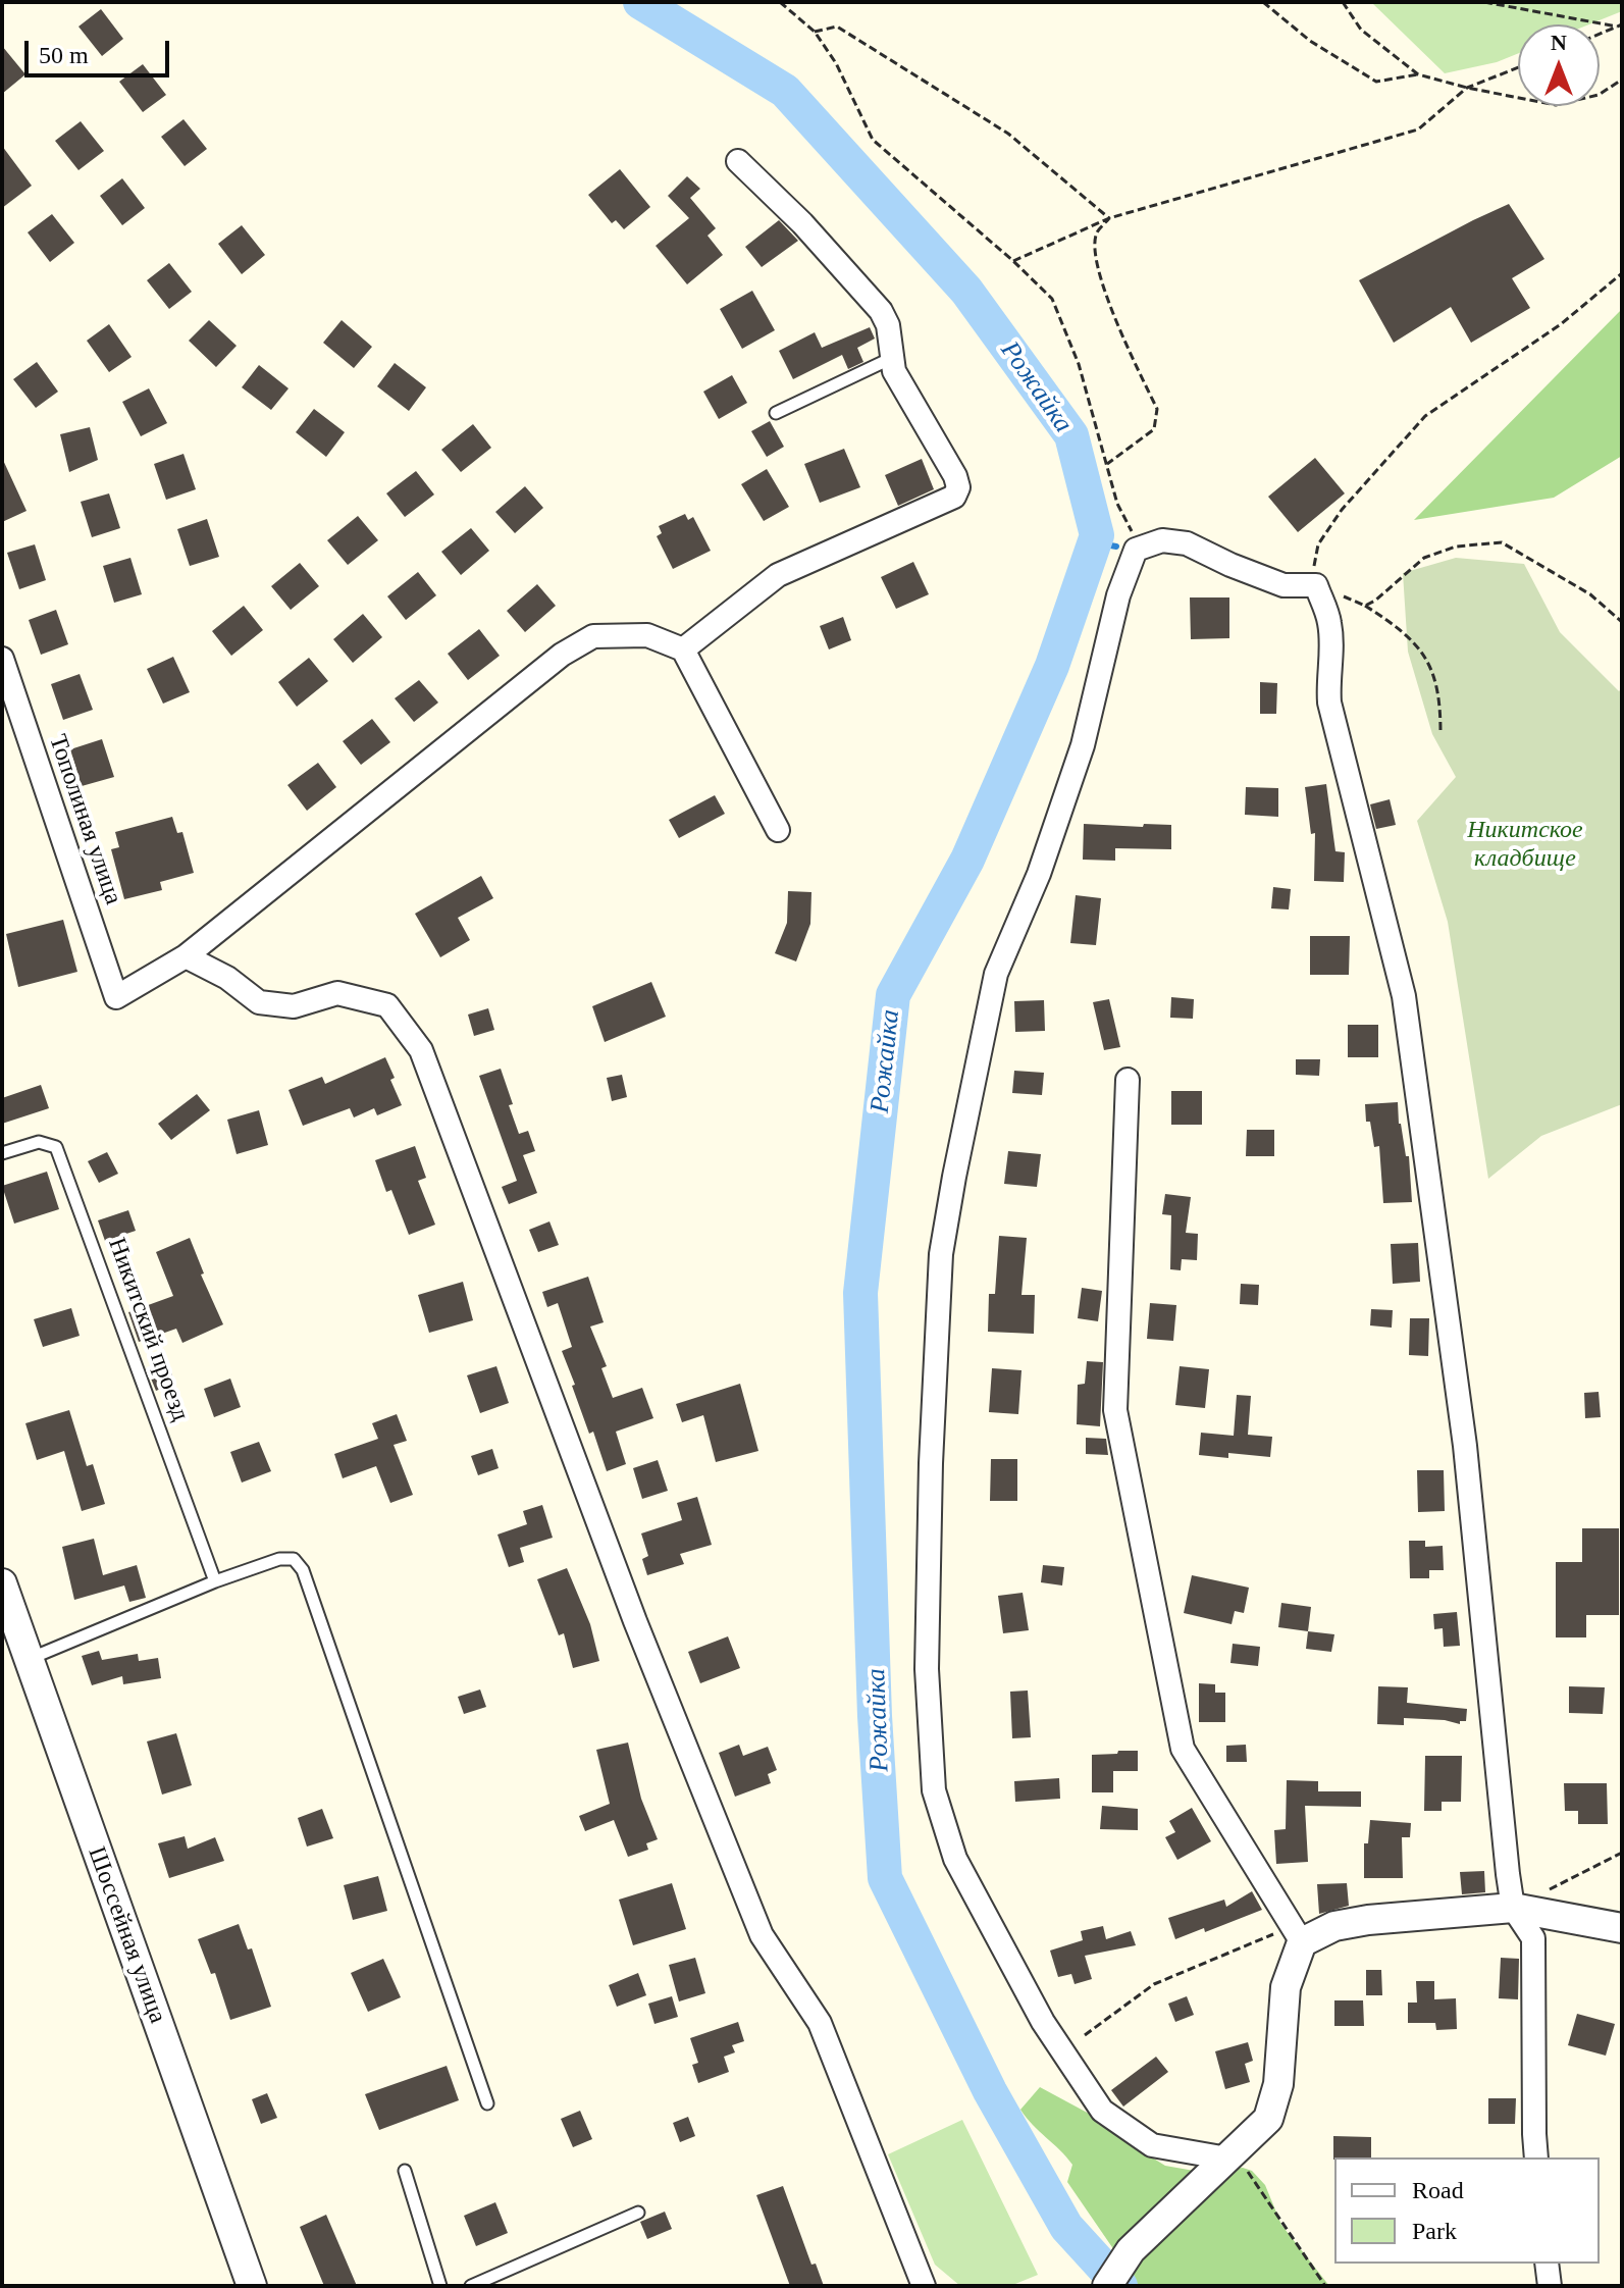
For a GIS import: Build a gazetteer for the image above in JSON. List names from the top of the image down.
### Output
{
  "streets": {
    "street": ["Тополиная улица", "Шоссейная улица"],
    "lane": ["Никитский проезд"]
  },
  "water": ["Рожайка"],
  "parks": ["Никитское кладбище"],
  "legend": ["Road", "Park"],
  "scale_bar": "50 m",
  "north": "top"
}
